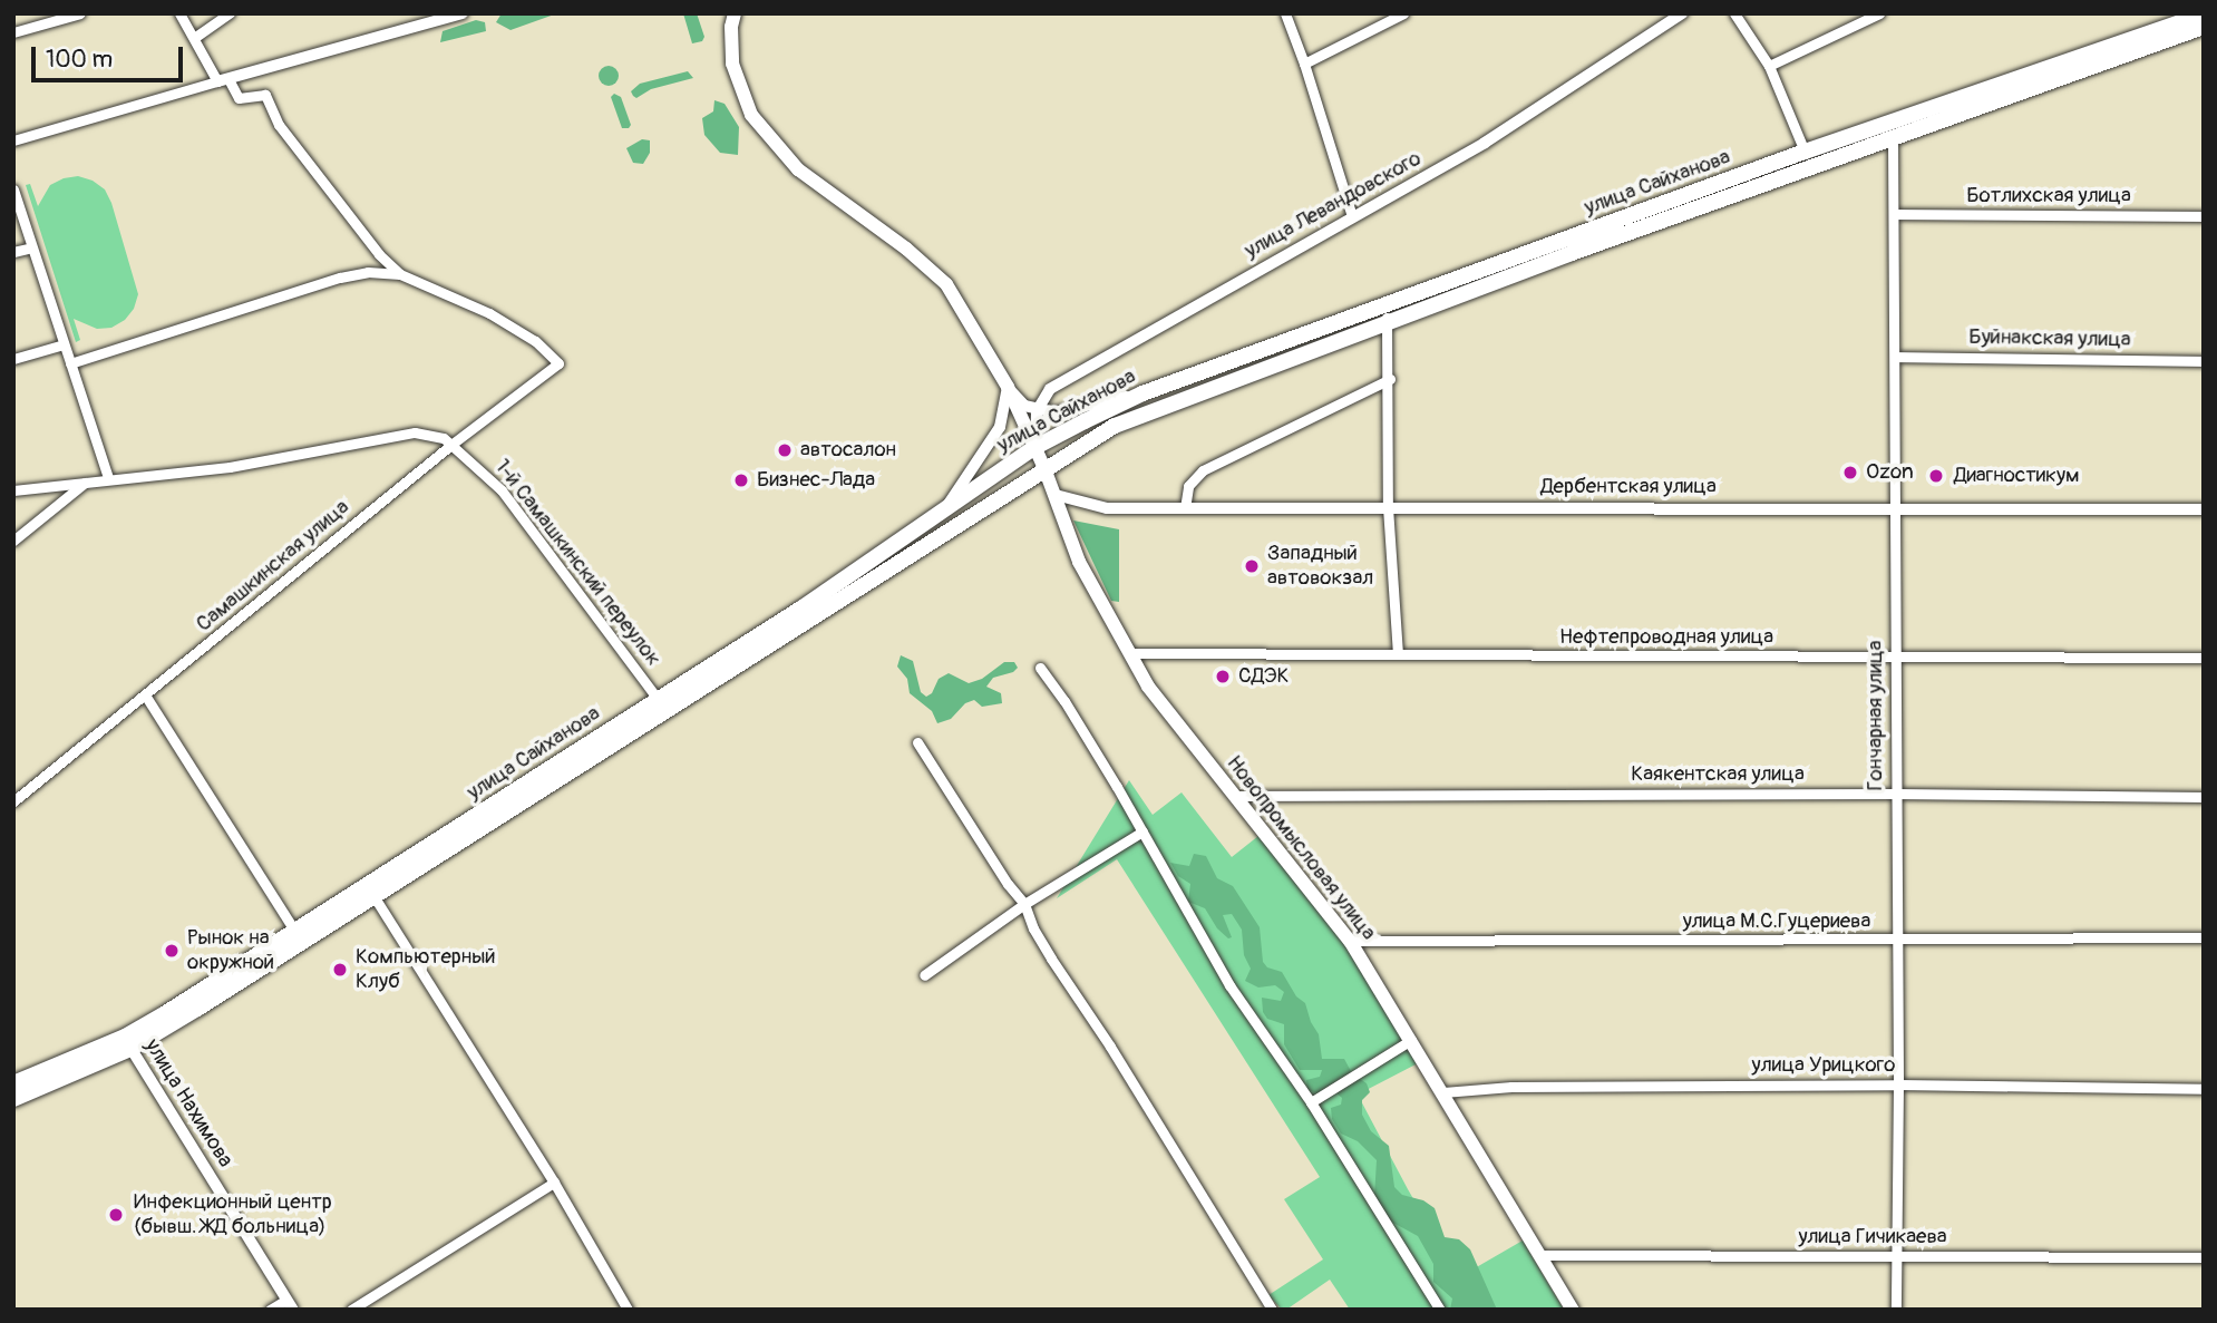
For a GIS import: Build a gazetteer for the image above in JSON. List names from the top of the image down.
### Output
{
  "streets": {
    "main road": ["улица Сайханова", "Новопромысловая улица"],
    "street": [
      "Ботлихская улица",
      "улица Левандовского",
      "Буйнакская улица",
      "Дербентская улица",
      "1-й Самашкинский переулок",
      "Самашкинская улица",
      "Нефтепроводная улица",
      "Гончарная улица",
      "Каякентская улица",
      "улица М.С.Гуцериева",
      "улица Урицкого",
      "улица Нахимова",
      "улица Гичикаева"
    ]
  },
  "crossings": [
    ["улица Сайханова", "1-й Самашкинский переулок"],
    ["улица Сайханова", "Гончарная улица"],
    ["улица Сайханова", "Новопромысловая улица"],
    ["Ботлихская улица", "Гончарная улица"],
    ["Буйнакская улица", "Гончарная улица"],
    ["Дербентская улица", "Гончарная улица"],
    ["Дербентская улица", "Новопромысловая улица"],
    ["1-й Самашкинский переулок", "Самашкинская улица"],
    ["Нефтепроводная улица", "Гончарная улица"],
    ["Нефтепроводная улица", "Новопромысловая улица"],
    ["Гончарная улица", "Каякентская улица"],
    ["Гончарная улица", "улица М.С.Гуцериева"],
    ["Гончарная улица", "улица Урицкого"],
    ["Гончарная улица", "улица Гичикаева"],
    ["Каякентская улица", "Новопромысловая улица"],
    ["Новопромысловая улица", "улица М.С.Гуцериева"],
    ["Новопромысловая улица", "улица Урицкого"],
    ["Новопромысловая улица", "улица Гичикаева"]
  ],
  "places": [
    "автосалон",
    "Ozon",
    "Диагностикум",
    "Бизнес-Лада",
    "Западный автовокзал",
    "СДЭК",
    "Рынок на окружной",
    "Компьютерный Клуб",
    "Инфекционный центр (бывш. ЖД больница)"
  ],
  "scale_bar": "100 m"
}
